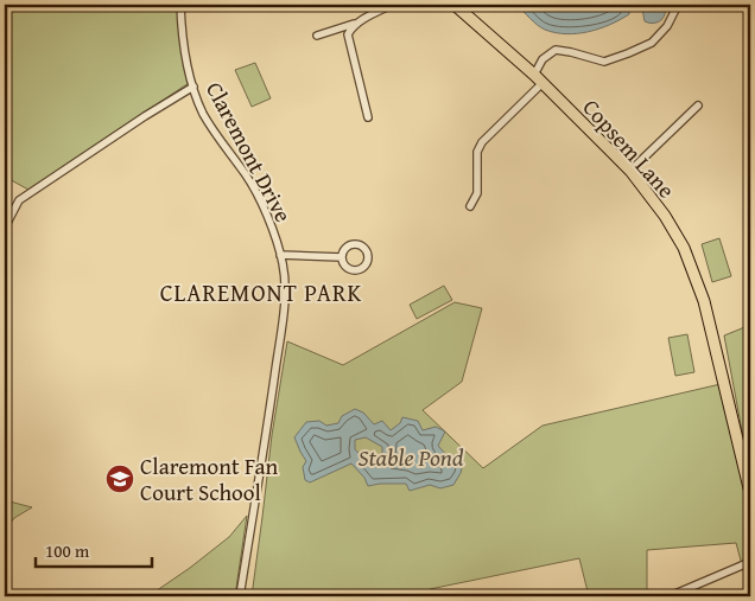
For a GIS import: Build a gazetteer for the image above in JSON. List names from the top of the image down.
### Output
{
  "streets": {
    "main road": ["Copsem Lane"],
    "street": ["Claremont Drive"]
  },
  "districts": ["CLAREMONT PARK"],
  "water": ["Stable Pond"],
  "places": {
    "school or university": ["Claremont Fan Court School"]
  },
  "scale_bar": "100 m"
}
